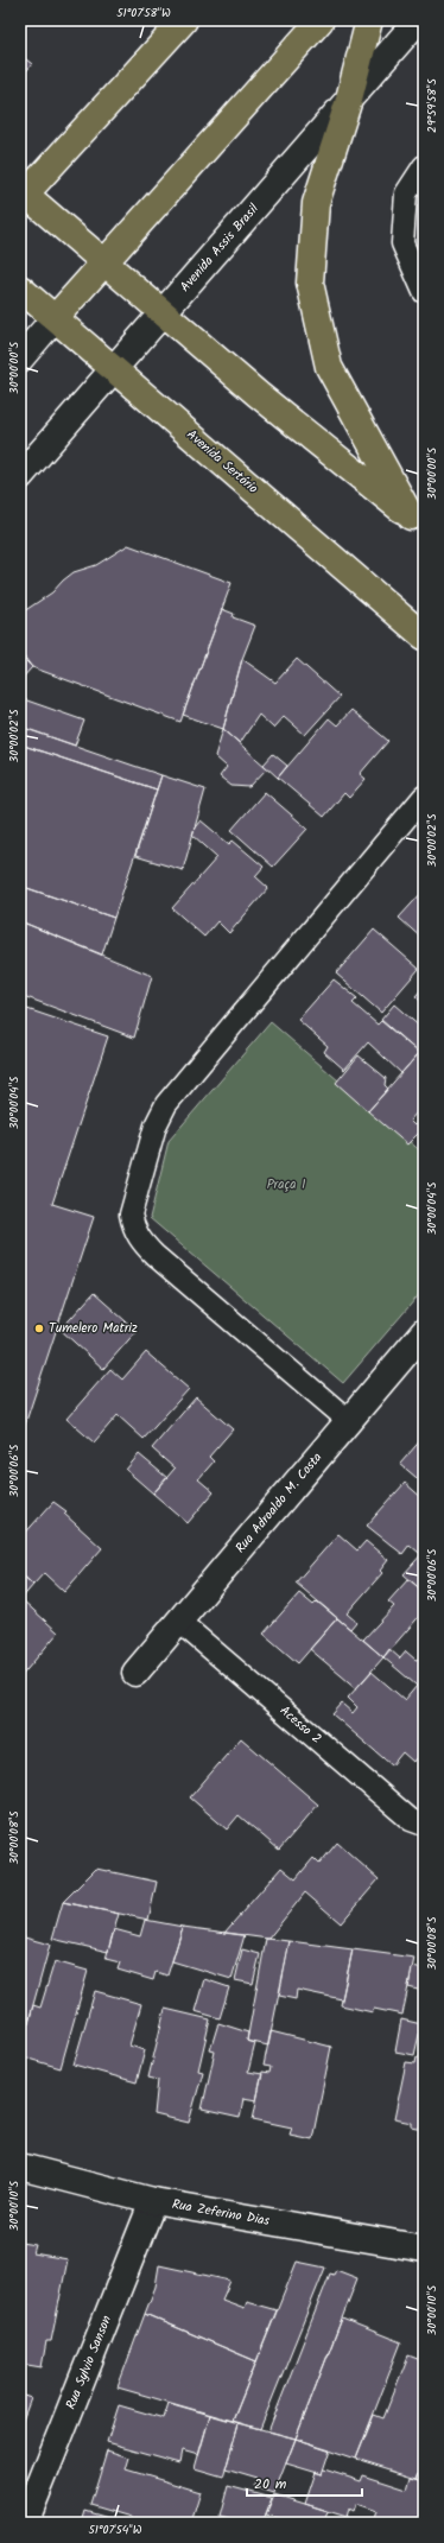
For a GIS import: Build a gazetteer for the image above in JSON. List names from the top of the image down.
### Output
{
  "streets": {
    "main road": ["Avenida Sertório"],
    "street": [
      "Avenida Assis Brasil",
      "Rua Adroaldo M. Costa",
      "Rua Zeferino Dias",
      "Rua Sylvio Sanson"
    ],
    "lane": ["Acesso 2"]
  },
  "crossings": [
    ["Avenida Assis Brasil", "Avenida Sertório"],
    ["Rua Adroaldo M. Costa", "Acesso 2"],
    ["Rua Zeferino Dias", "Rua Sylvio Sanson"]
  ],
  "parks": ["Praça 1"],
  "places": ["Tumelero Matriz"],
  "scale_bar": "20 m",
  "coordinates": [
    "51°07'58\"W",
    "29°59'58\"S",
    "30°00'00\"S",
    "30°00'02\"S",
    "30°00'04\"S",
    "30°00'06\"S",
    "30°00'08\"S",
    "30°00'10\"S",
    "51°07'54\"W"
  ]
}
